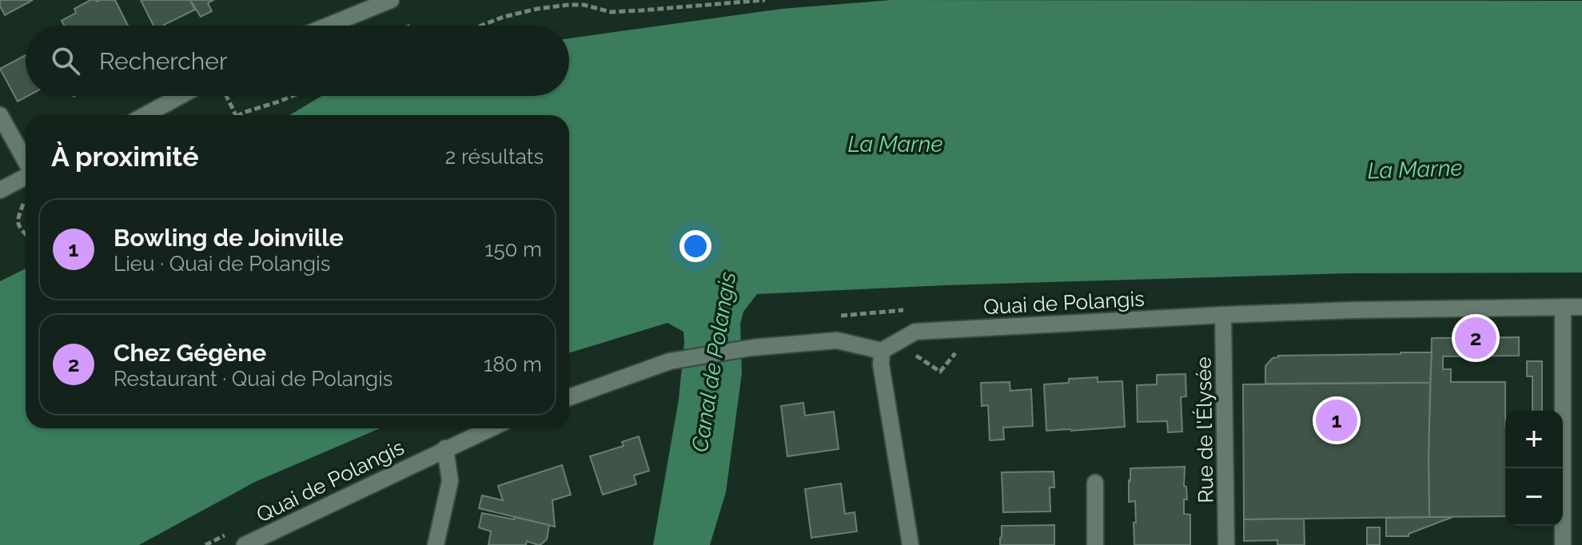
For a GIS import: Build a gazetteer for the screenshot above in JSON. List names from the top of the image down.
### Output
{
  "streets": {
    "street": ["Quai de Polangis", "Rue de l'Élysée"]
  },
  "crossings": [
    ["Quai de Polangis", "Rue de l'Élysée"]
  ],
  "water": ["La Marne", "Canal de Polangis"],
  "page": {
    "search": "Rechercher",
    "heading": ["À proximité", "2 résultats"],
    "list": [
      {
        "mark": "1",
        "name": "Bowling de Joinville",
        "note": "Lieu · Quai de Polangis",
        "value": "150 m"
      },
      {
        "mark": "2",
        "name": "Chez Gégène",
        "note": "Restaurant · Quai de Polangis",
        "value": "180 m"
      }
    ],
    "pins": ["2", "1"],
    "map_buttons": ["+", "−"]
  }
}
